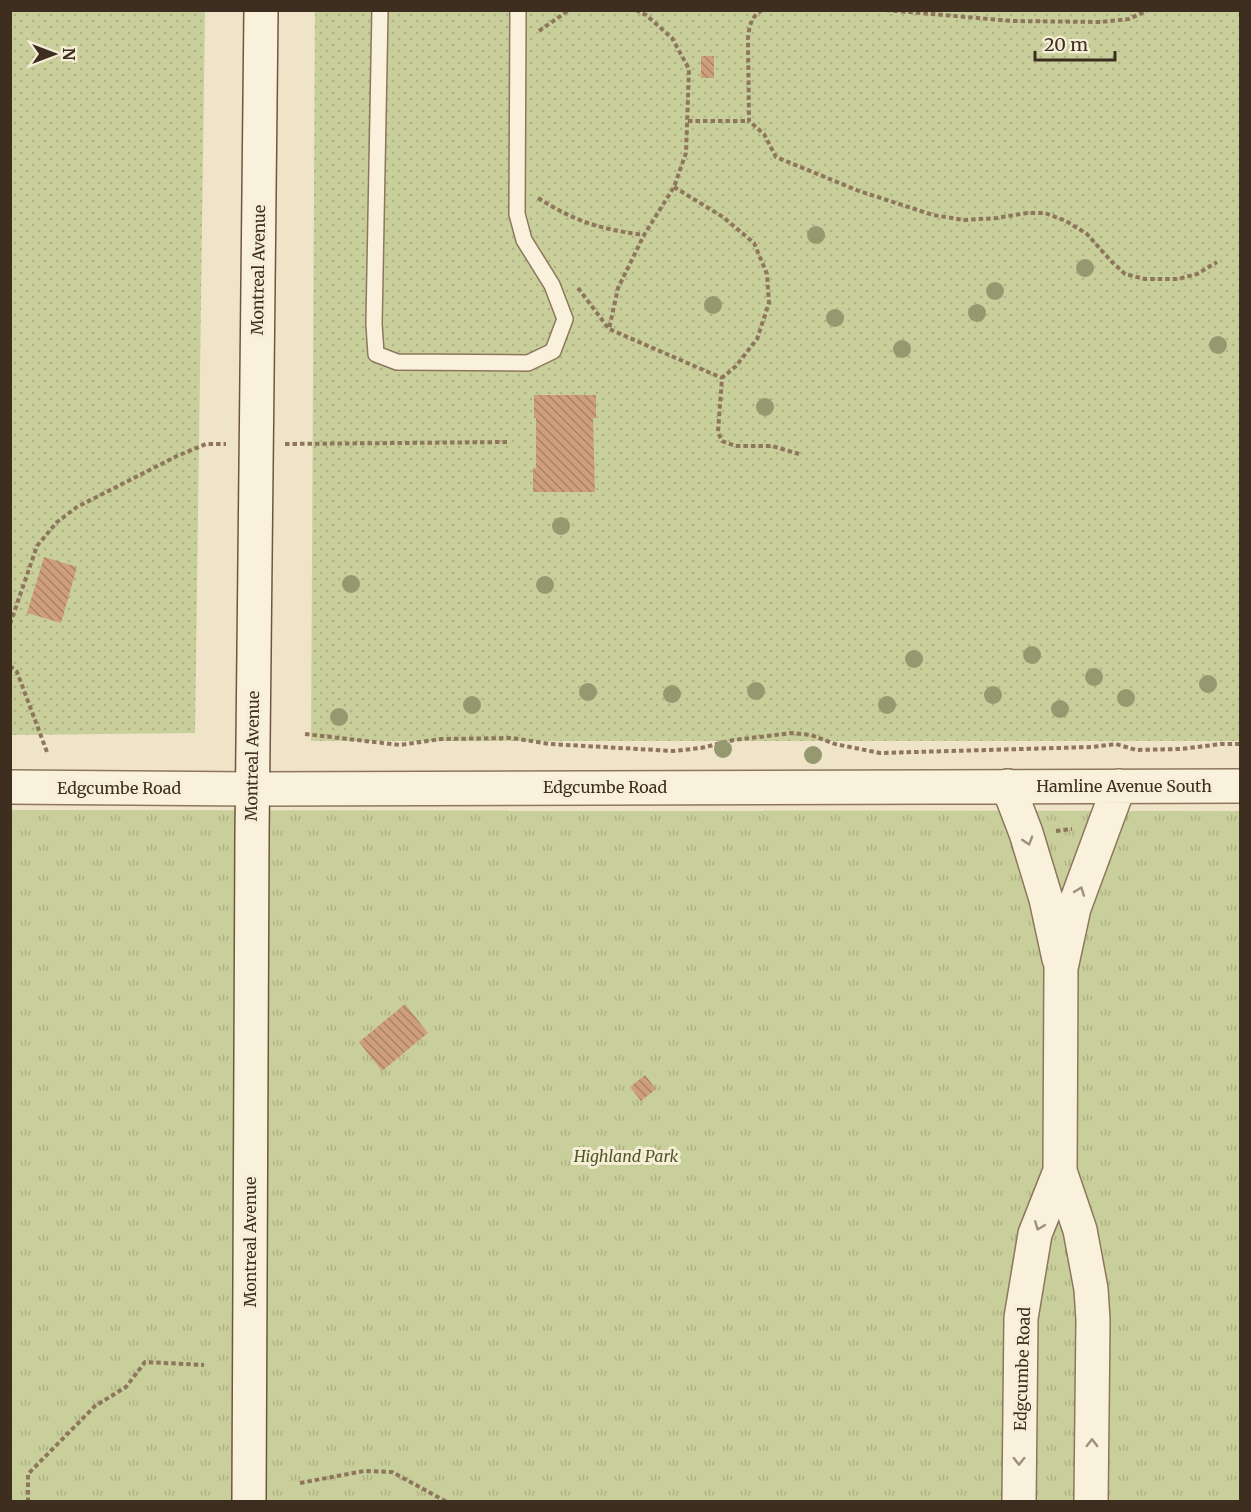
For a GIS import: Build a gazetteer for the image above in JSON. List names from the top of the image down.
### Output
{
  "streets": {
    "street": ["Montreal Avenue", "Hamline Avenue South", "Edgcumbe Road"]
  },
  "crossings": [
    ["Montreal Avenue", "Edgcumbe Road"],
    ["Hamline Avenue South", "Edgcumbe Road"]
  ],
  "parks": ["Highland Park"],
  "scale_bar": "20 m",
  "north": "right"
}
